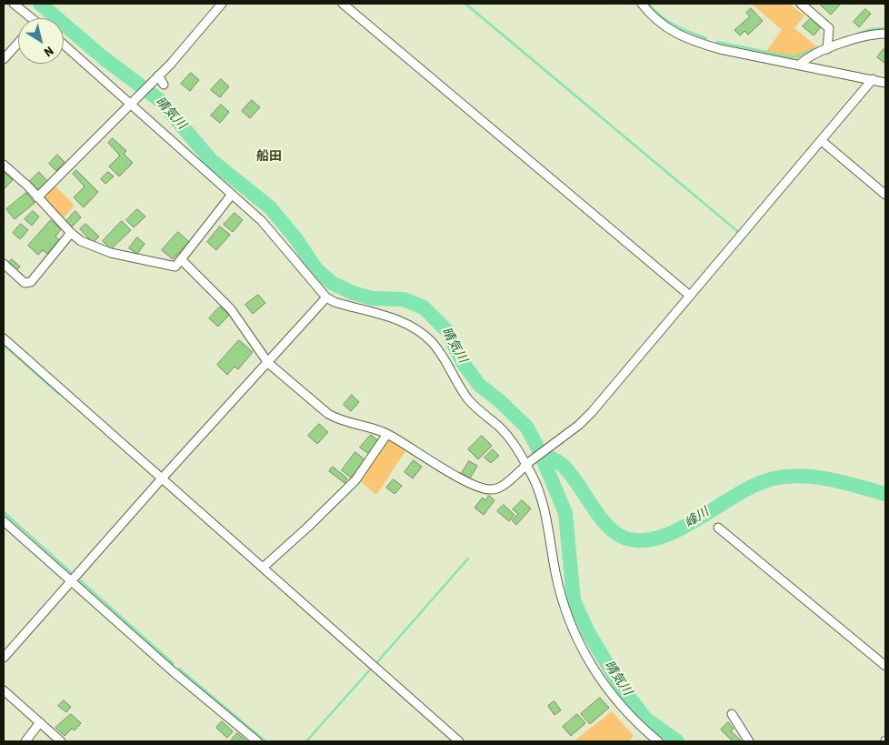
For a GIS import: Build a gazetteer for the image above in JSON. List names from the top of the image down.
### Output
{
  "districts": ["船田"],
  "water": ["晴気川", "峰川"],
  "north": "bottom right"
}
